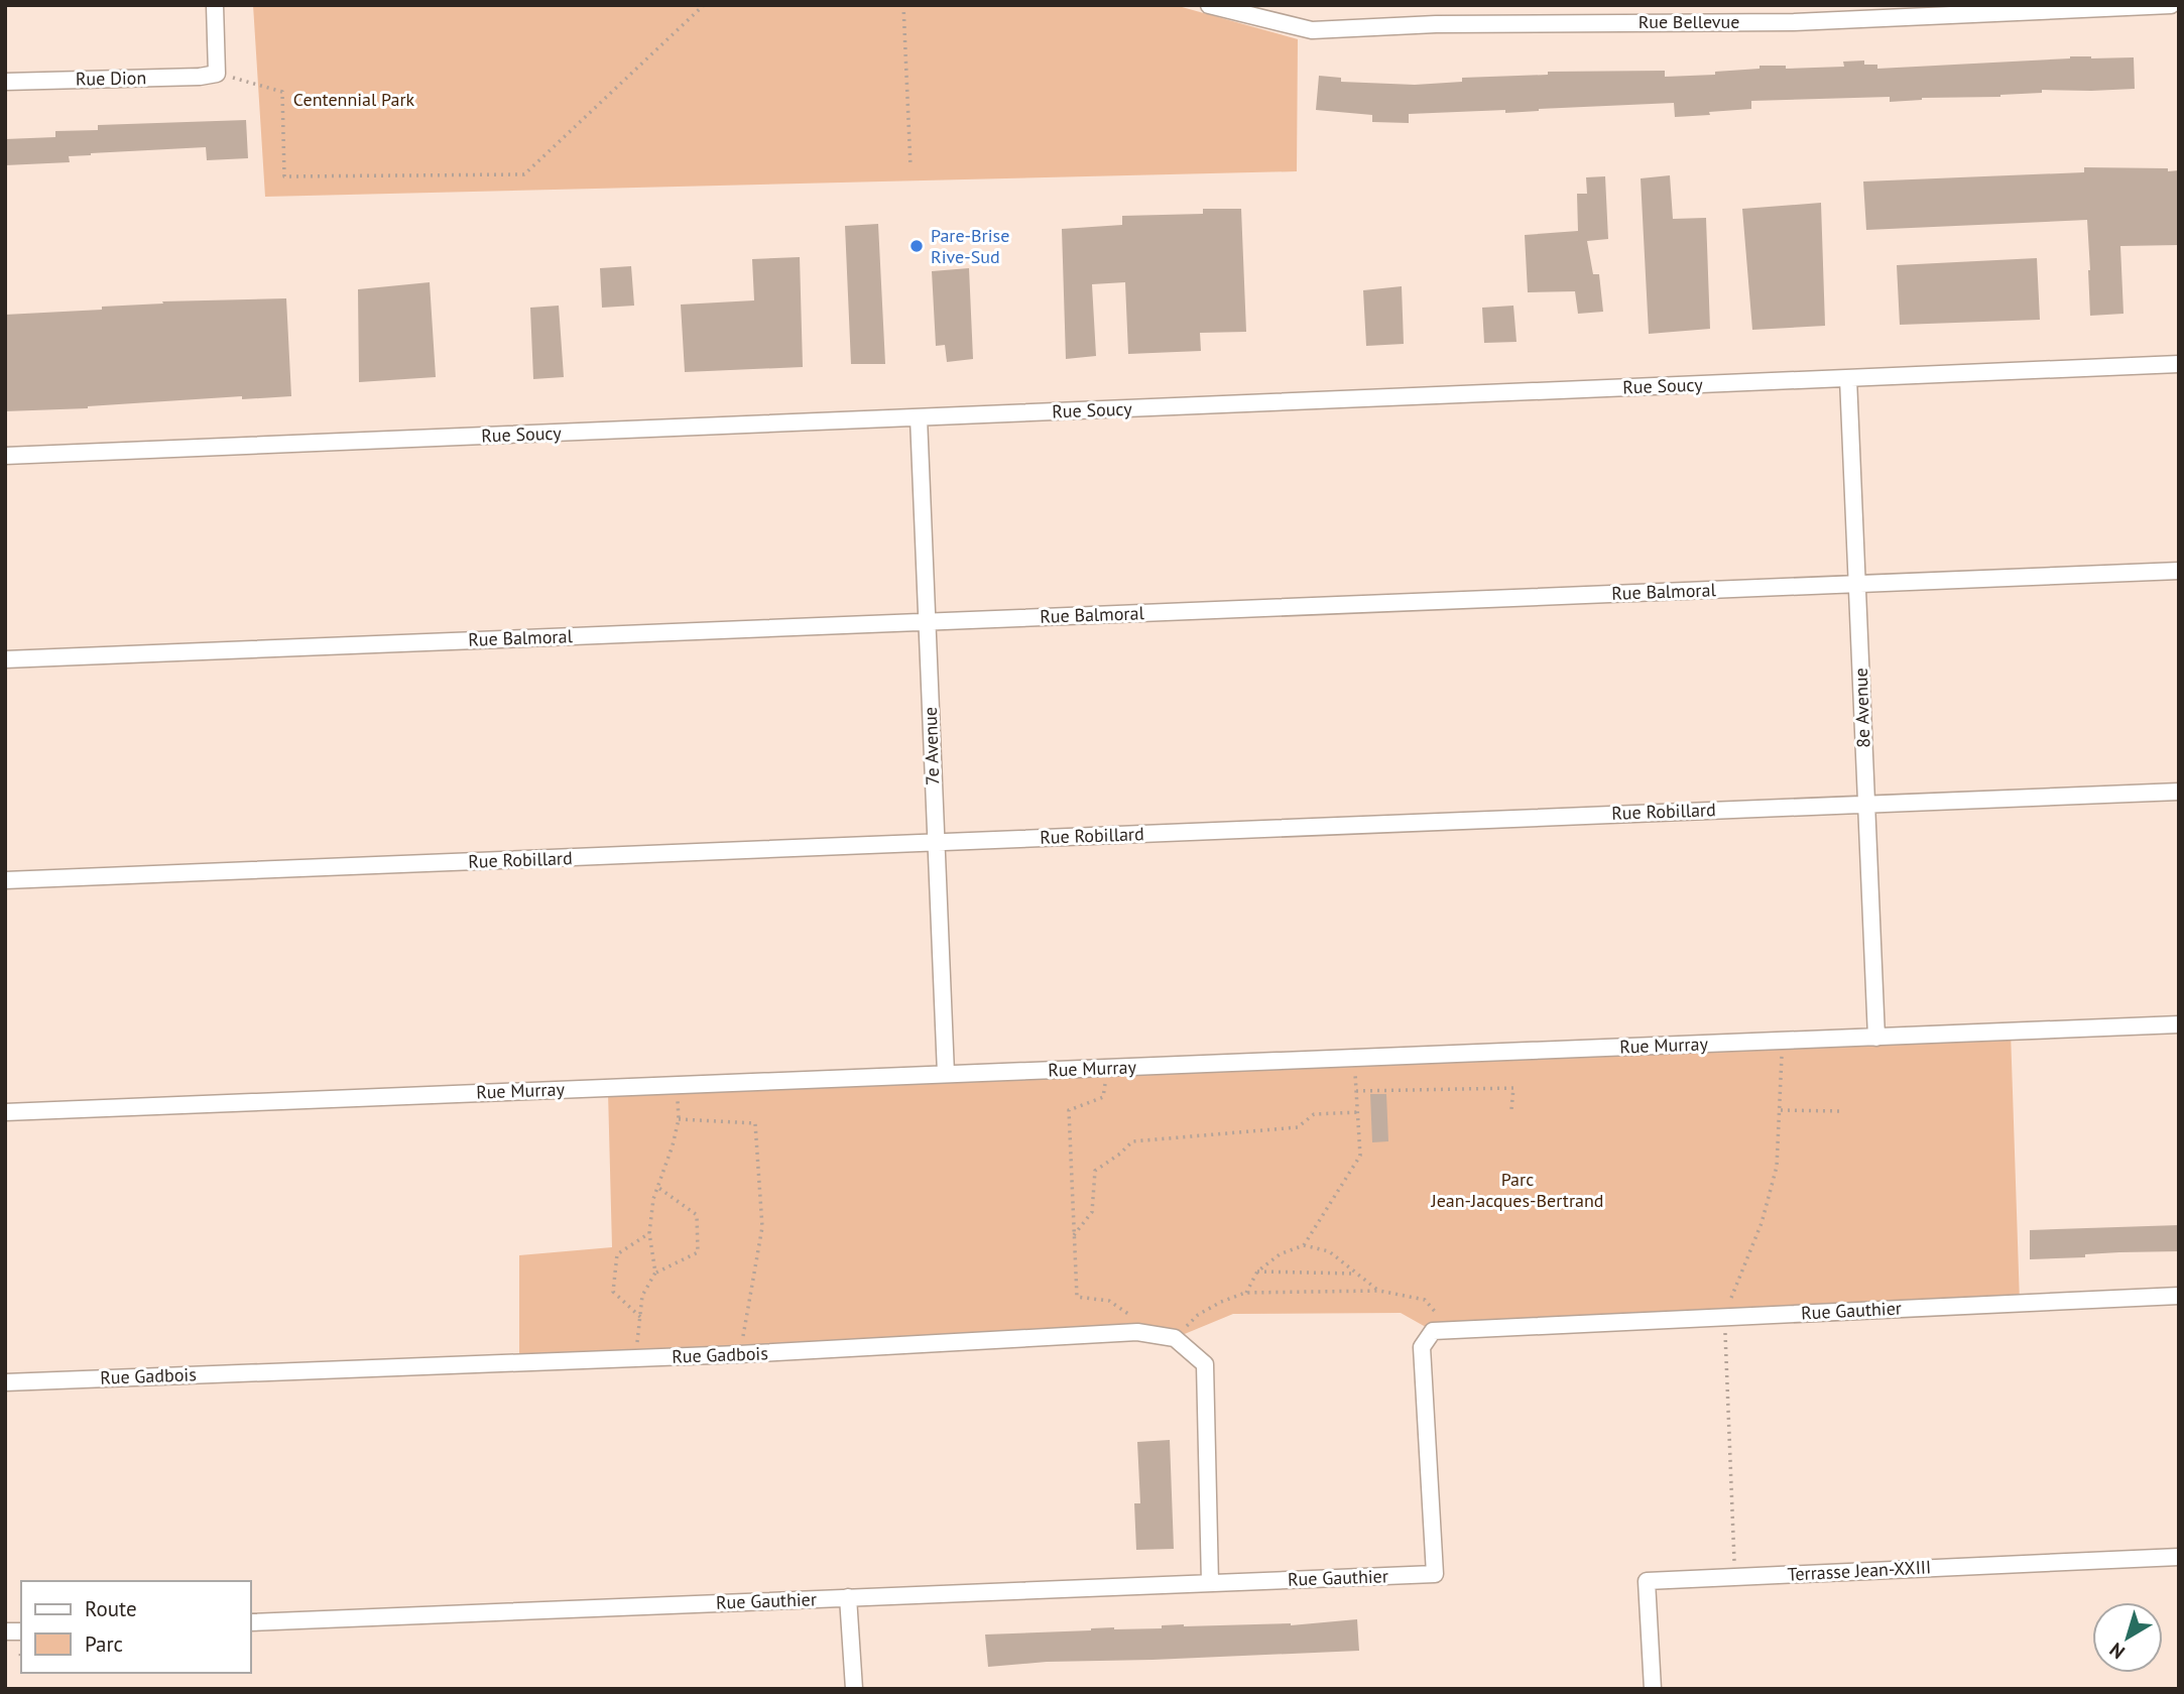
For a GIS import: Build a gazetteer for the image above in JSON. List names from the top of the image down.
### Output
{
  "streets": {
    "street": [
      "Rue Bellevue",
      "Rue Dion",
      "Rue Soucy",
      "Rue Balmoral",
      "8e Avenue",
      "7e Avenue",
      "Rue Robillard",
      "Rue Murray",
      "Rue Gauthier",
      "Rue Gadbois",
      "Terrasse Jean-XXIII"
    ]
  },
  "crossings": [
    ["Rue Soucy", "8e Avenue"],
    ["Rue Soucy", "7e Avenue"],
    ["Rue Balmoral", "8e Avenue"],
    ["Rue Balmoral", "7e Avenue"],
    ["8e Avenue", "Rue Robillard"],
    ["8e Avenue", "Rue Murray"],
    ["7e Avenue", "Rue Robillard"],
    ["7e Avenue", "Rue Murray"]
  ],
  "parks": ["Centennial Park", "Parc Jean-Jacques-Bertrand"],
  "places": ["Pare-Brise Rive-Sud"],
  "legend": ["Route", "Parc"],
  "north": "bottom left"
}
